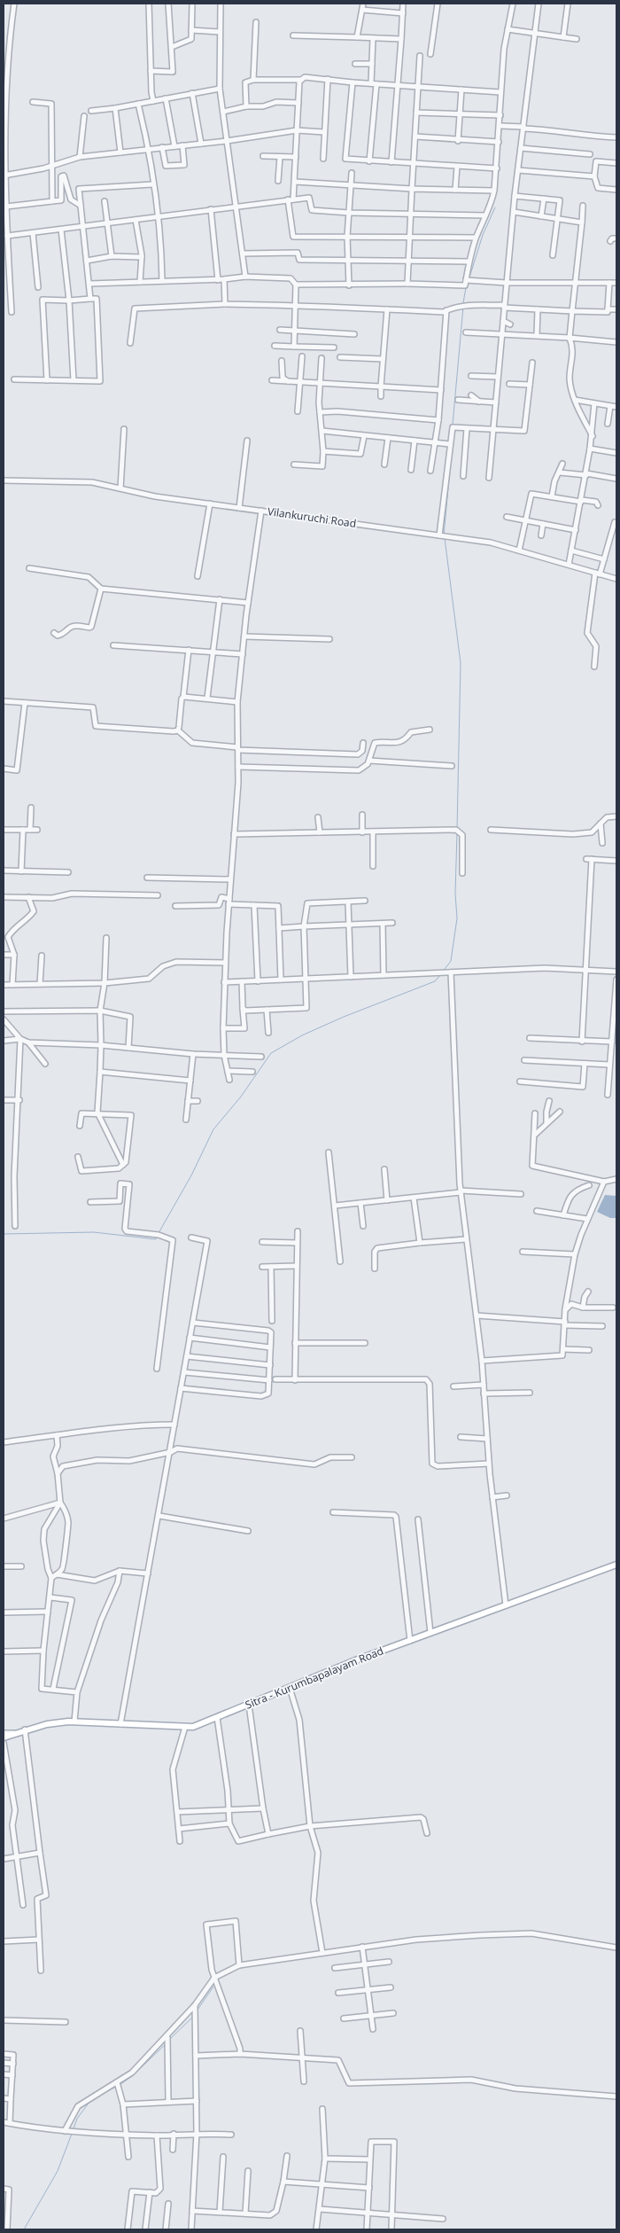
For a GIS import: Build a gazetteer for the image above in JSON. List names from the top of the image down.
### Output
{
  "streets": {
    "main road": ["Sitra - Kurumbapalayam Road"],
    "street": ["Vilankuruchi Road"]
  }
}
